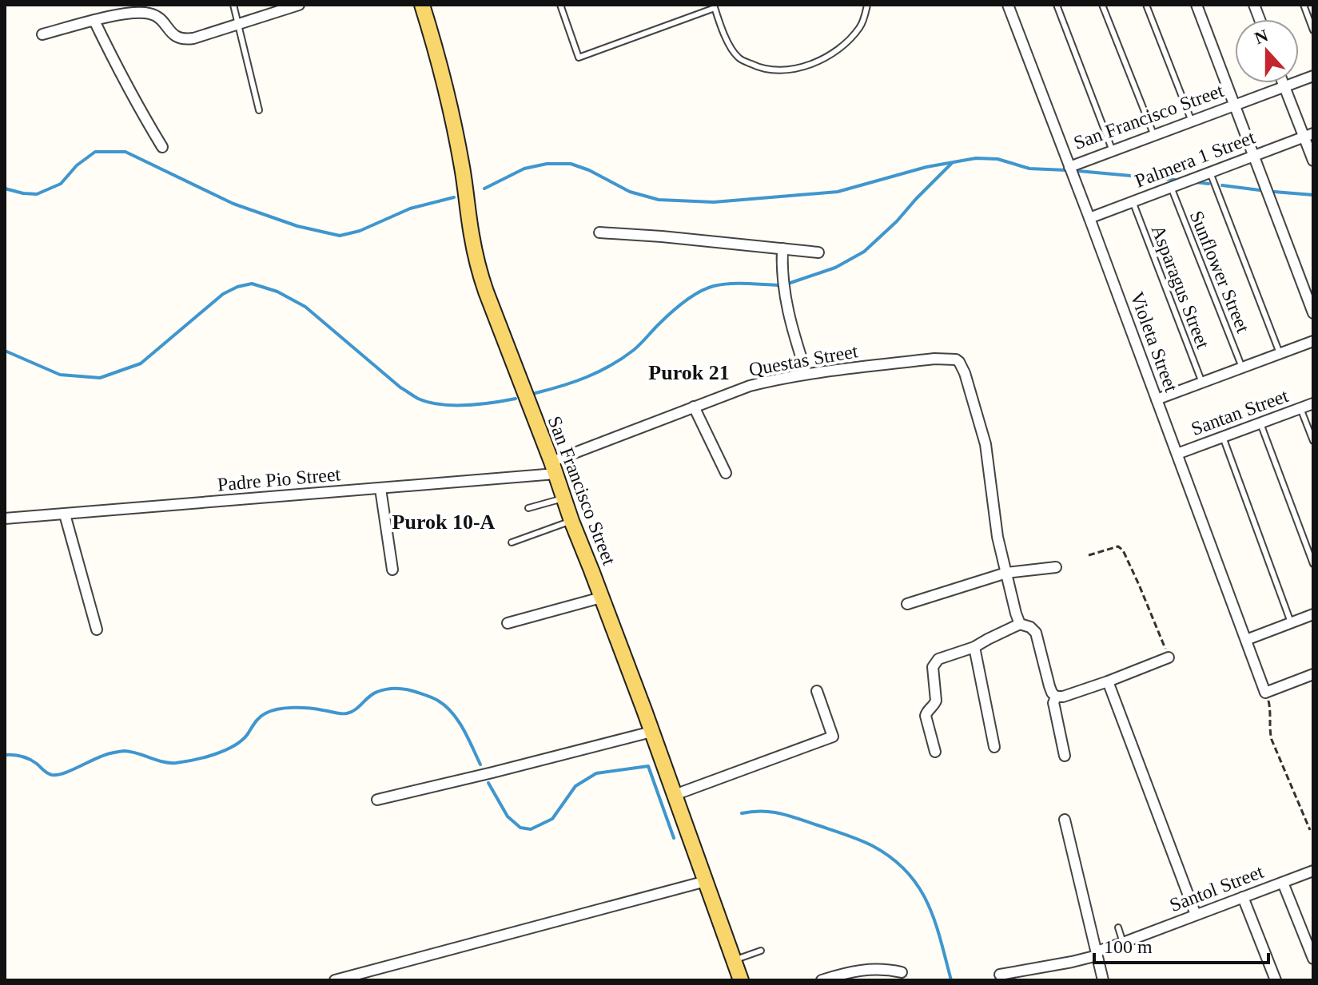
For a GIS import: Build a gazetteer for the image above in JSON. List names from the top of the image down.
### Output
{
  "streets": {
    "main road": ["San Francisco Street"],
    "street": [
      "Palmera 1 Street",
      "Violeta Street",
      "Questas Street",
      "Santan Street",
      "Padre Pio Street",
      "Santol Street"
    ],
    "lane": ["Sunflower Street", "Asparagus Street"]
  },
  "crossings": [
    ["San Francisco Street", "Violeta Street"],
    ["San Francisco Street", "Questas Street"],
    ["San Francisco Street", "Padre Pio Street"],
    ["Palmera 1 Street", "Sunflower Street"],
    ["Palmera 1 Street", "Asparagus Street"],
    ["Palmera 1 Street", "Violeta Street"],
    ["Violeta Street", "Santan Street"],
    ["Questas Street", "Padre Pio Street"]
  ],
  "districts": ["Purok 21", "Purok 10-A"],
  "scale_bar": "100 m",
  "north": "top"
}
